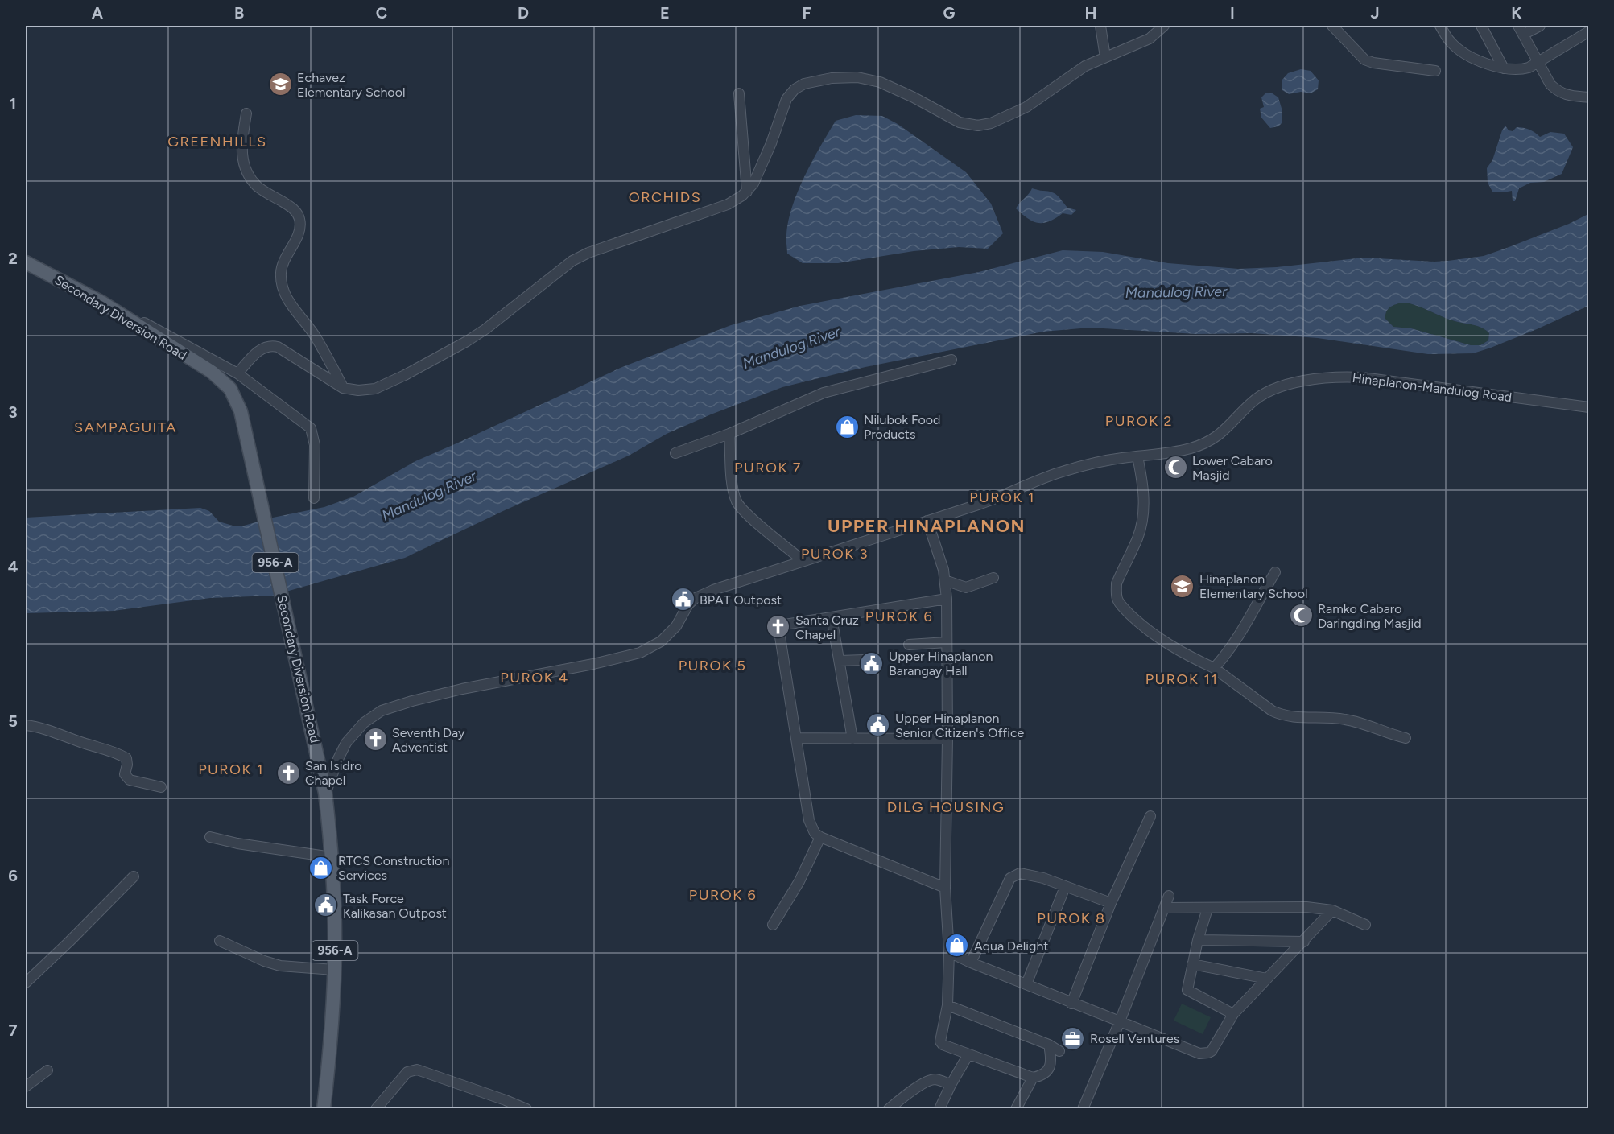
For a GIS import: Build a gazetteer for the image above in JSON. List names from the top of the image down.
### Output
{
  "streets": {
    "main road": ["Secondary Diversion Road", "956-A"],
    "street": ["Hinaplanon-Mandulog Road"]
  },
  "crossings": [
    ["Secondary Diversion Road", "Hinaplanon-Mandulog Road"]
  ],
  "districts": [
    "GREENHILLS",
    "ORCHIDS",
    "PUROK 2",
    "SAMPAGUITA",
    "PUROK 7",
    "PUROK 1",
    "UPPER HINAPLANON",
    "PUROK 3",
    "PUROK 6",
    "PUROK 5",
    "PUROK 4",
    "PUROK 11",
    "PUROK 1",
    "DILG HOUSING",
    "PUROK 6",
    "PUROK 8"
  ],
  "water": ["Mandulog River"],
  "places": {
    "school or university": ["Echavez Elementary School", "Hinaplanon Elementary School"],
    "shop": ["Nilubok Food Products", "RTCS Construction Services", "Aqua Delight"],
    "mosque": ["Lower Cabaro Masjid", "Ramko Cabaro Daringding Masjid"],
    "public building": [
      "BPAT Outpost",
      "Upper Hinaplanon Barangay Hall",
      "Upper Hinaplanon Senior Citizen's Office",
      "Task Force Kalikasan Outpost"
    ],
    "church": ["Santa Cruz Chapel", "Seventh Day Adventist", "San Isidro Chapel"],
    "office": ["Rosell Ventures"]
  },
  "grid": {
    "columns": [
      "A",
      "B",
      "C",
      "D",
      "E",
      "F",
      "G",
      "H",
      "I",
      "J",
      "K"
    ],
    "rows": [
      "1",
      "2",
      "3",
      "4",
      "5",
      "6",
      "7"
    ]
  }
}
